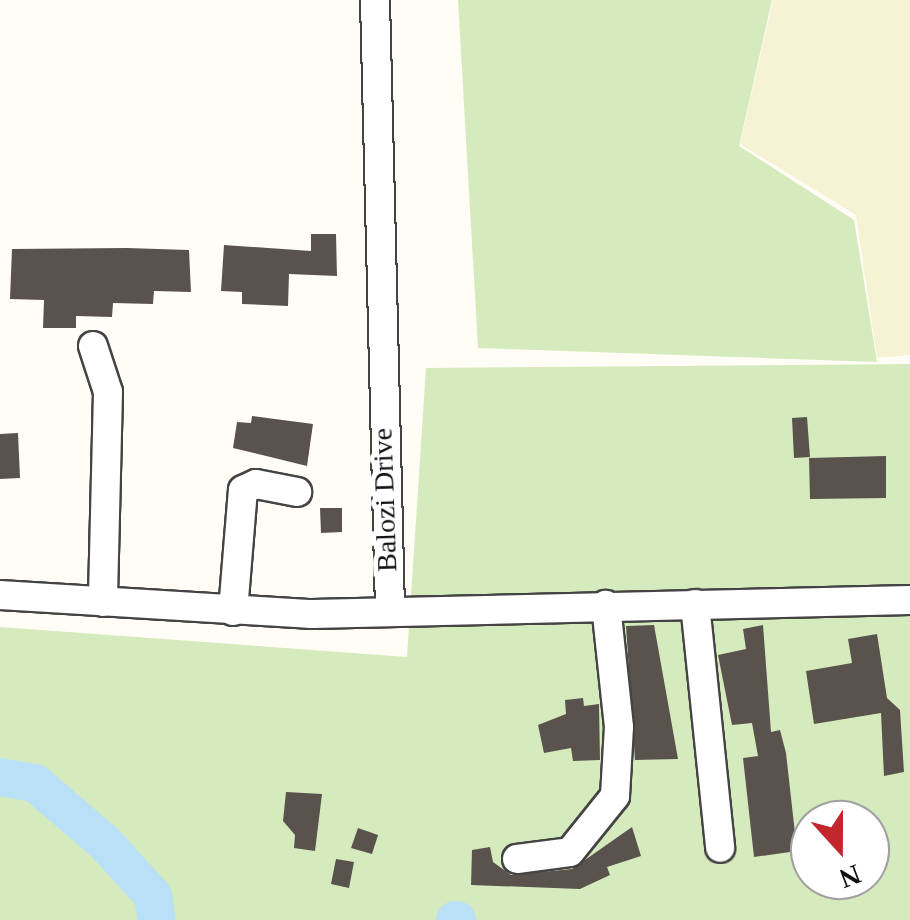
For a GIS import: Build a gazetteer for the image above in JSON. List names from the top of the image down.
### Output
{
  "streets": {
    "street": ["Balozi Drive"]
  },
  "north": "bottom"
}
